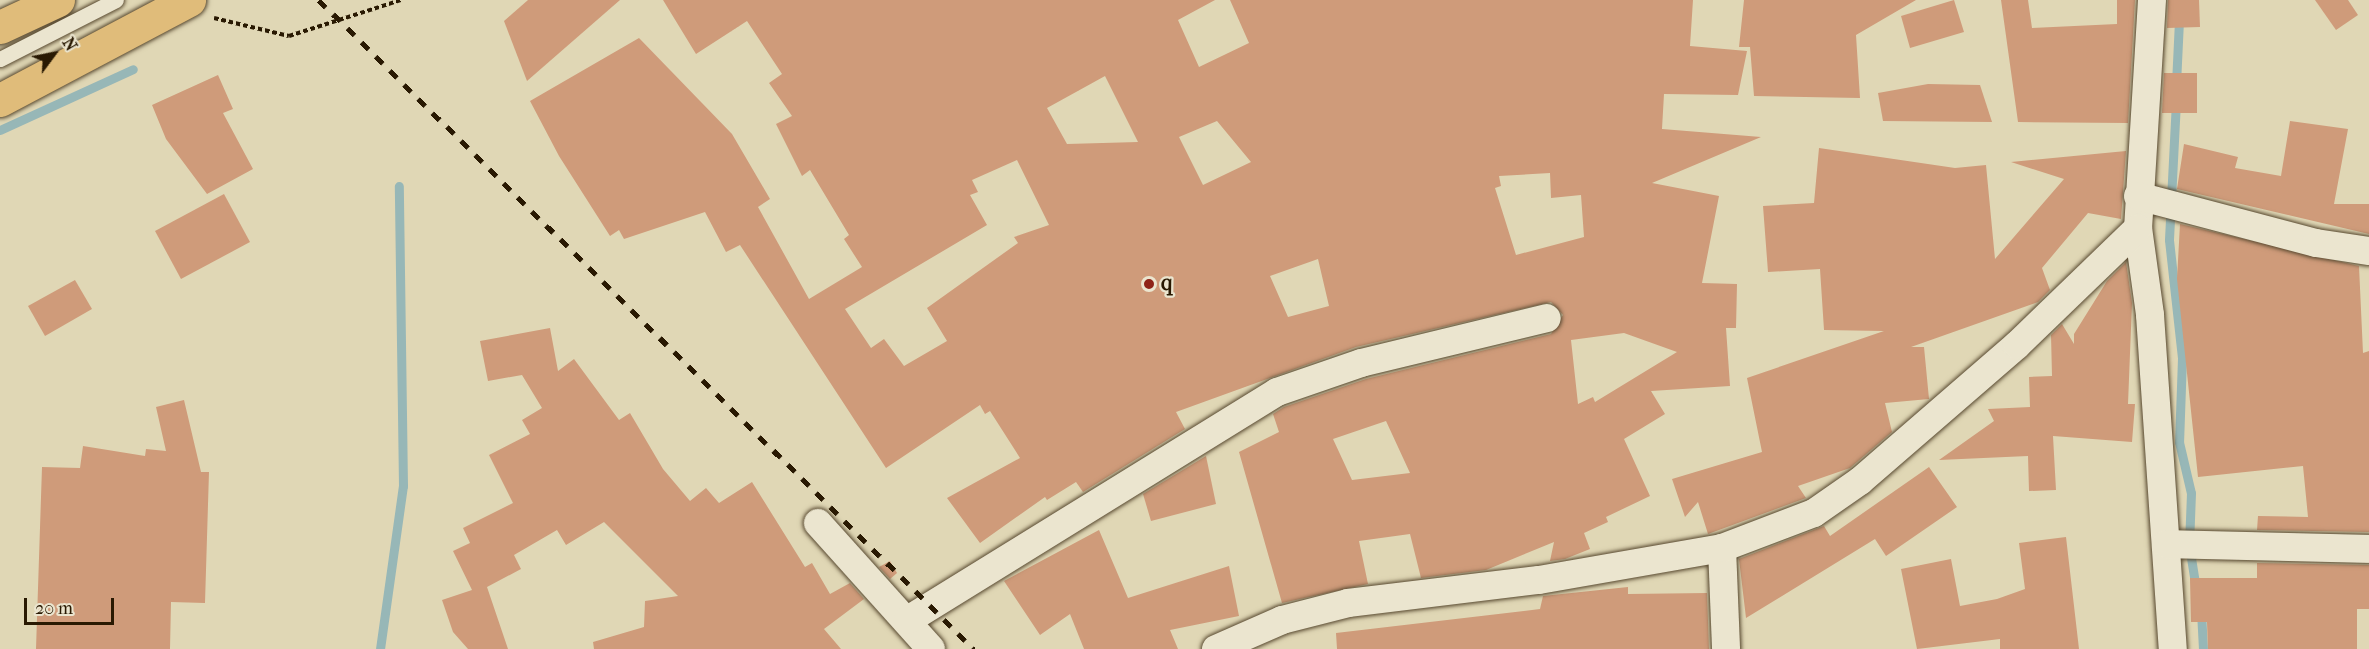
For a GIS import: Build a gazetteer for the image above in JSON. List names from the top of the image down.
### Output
{
  "places": ["q"],
  "scale_bar": "20 m",
  "north": "top right"
}
